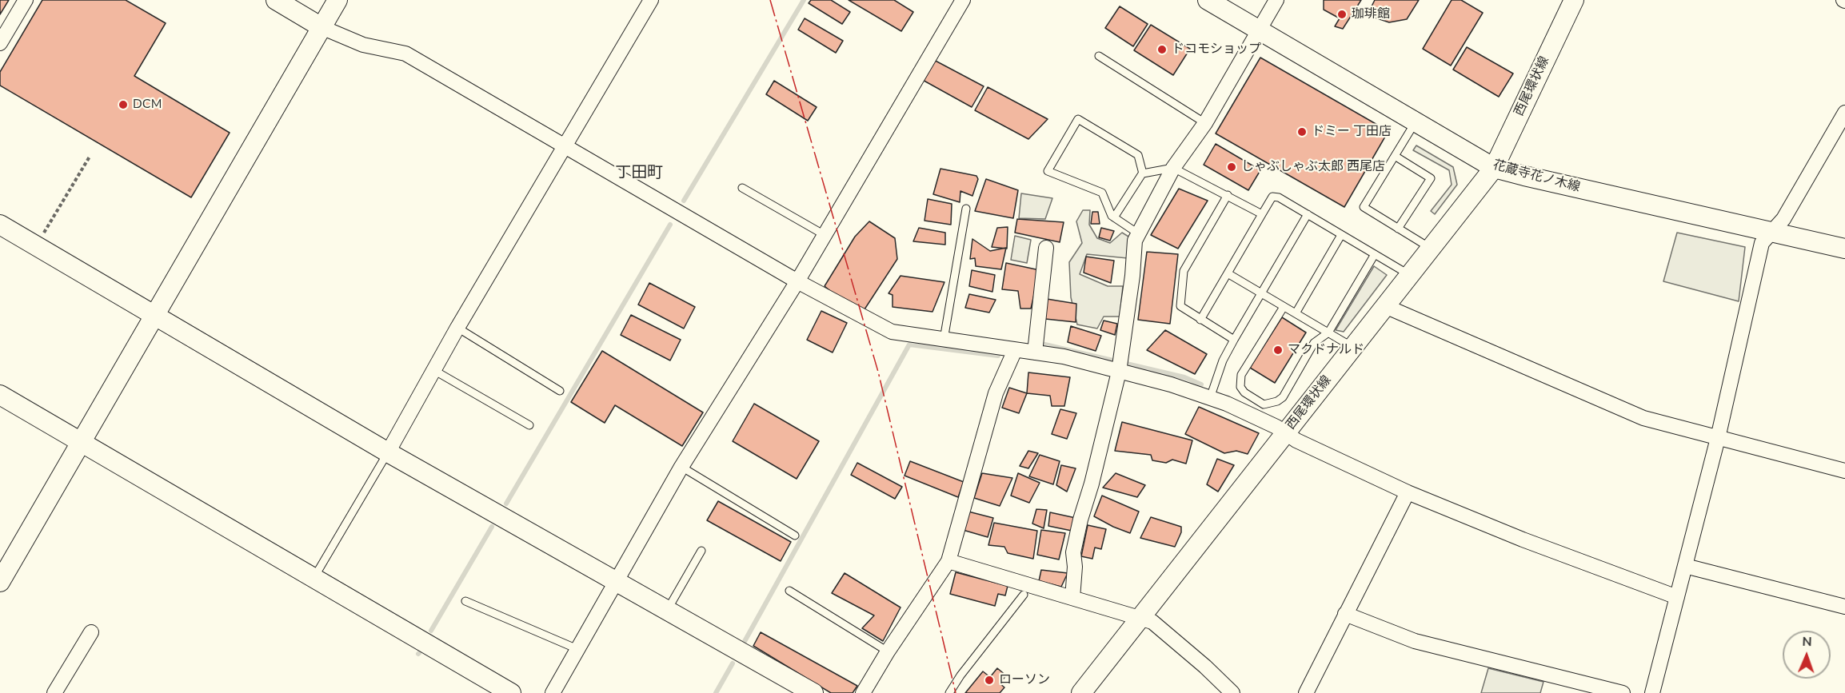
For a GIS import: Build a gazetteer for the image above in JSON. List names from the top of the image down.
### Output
{
  "streets": {
    "street": ["西尾環状線", "花蔵寺花ノ木線"]
  },
  "crossings": [
    ["西尾環状線", "花蔵寺花ノ木線"]
  ],
  "districts": ["丁田町"],
  "places": [
    "珈琲館",
    "ドコモショップ",
    "DCM",
    "ドミー 丁田店",
    "しゃぶしゃぶ太郎 西尾店",
    "マクドナルド",
    "ローソン"
  ],
  "north": "top"
}
